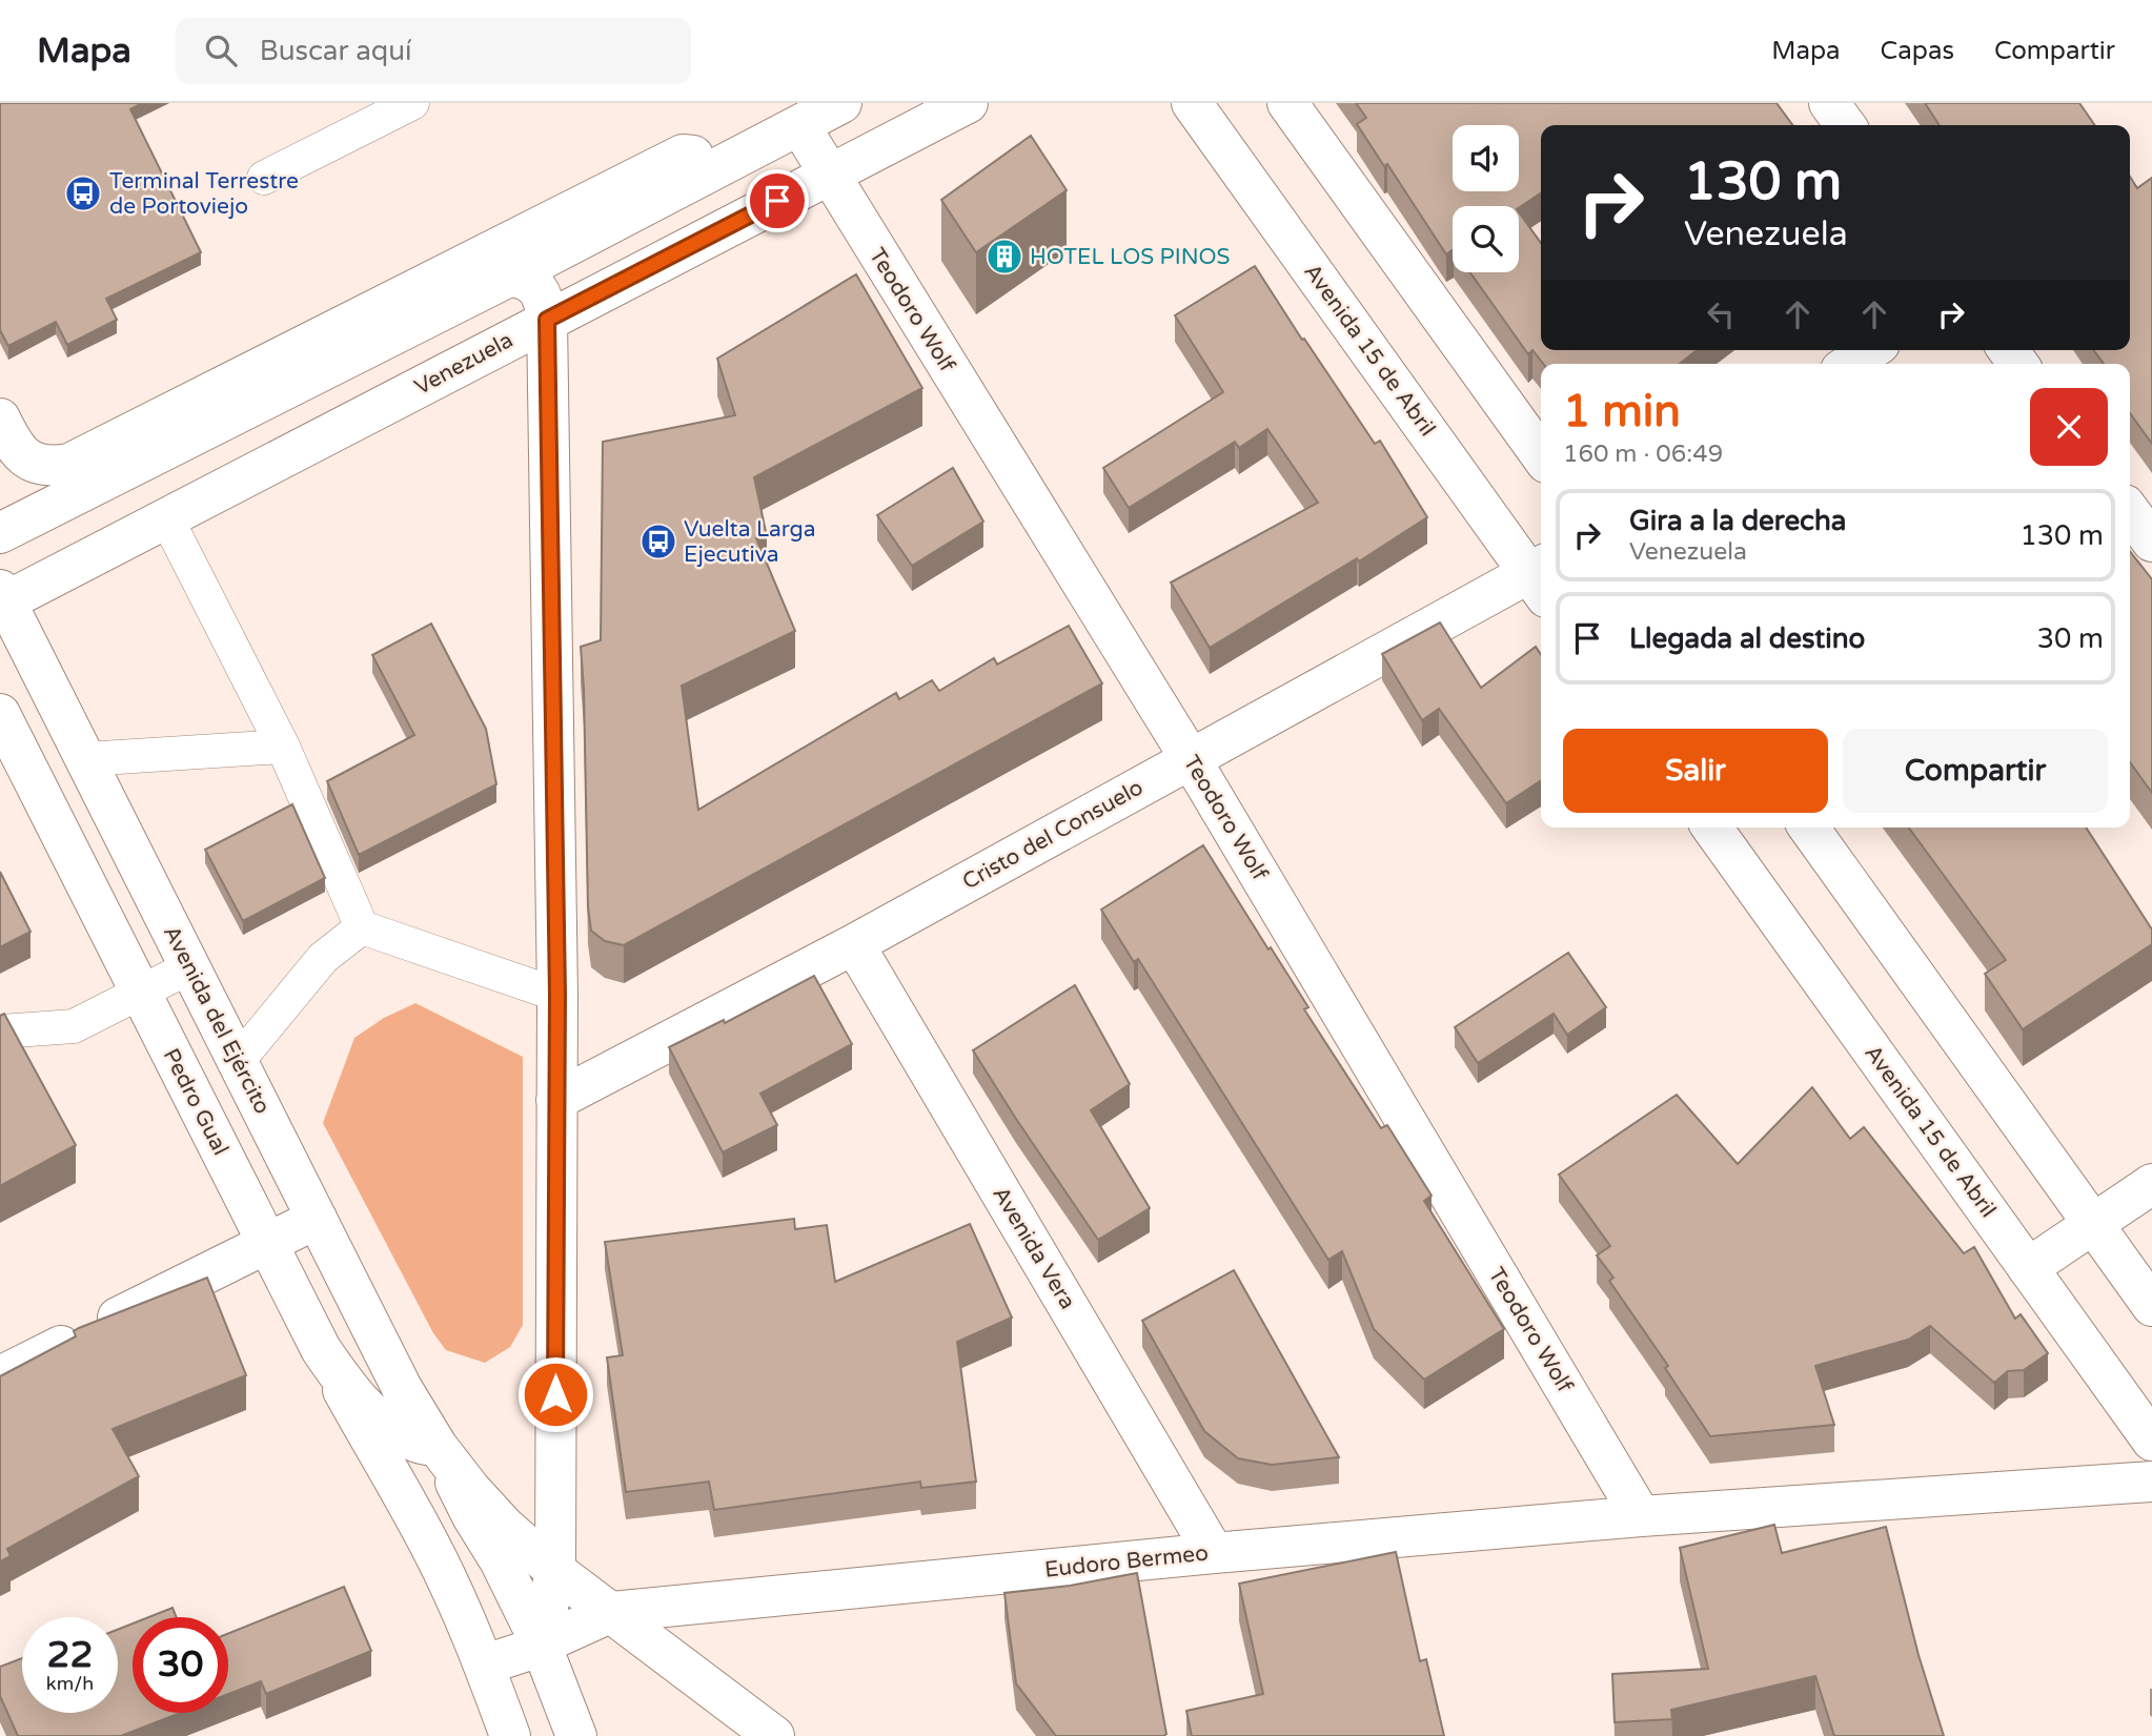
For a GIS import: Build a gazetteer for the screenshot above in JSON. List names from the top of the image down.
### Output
{
  "streets": {
    "main road": [
      "Teodoro Wolf",
      "Avenida 15 de Abril",
      "Venezuela",
      "Cristo del Consuelo",
      "Avenida del Ejército",
      "Pedro Gual",
      "Avenida Vera",
      "Eudoro Bermeo"
    ]
  },
  "crossings": [
    ["Teodoro Wolf", "Venezuela"],
    ["Teodoro Wolf", "Cristo del Consuelo"],
    ["Teodoro Wolf", "Eudoro Bermeo"],
    ["Avenida 15 de Abril", "Cristo del Consuelo"],
    ["Venezuela", "Avenida del Ejército"],
    ["Cristo del Consuelo", "Avenida Vera"],
    ["Avenida del Ejército", "Pedro Gual"],
    ["Avenida del Ejército", "Eudoro Bermeo"],
    ["Avenida Vera", "Eudoro Bermeo"]
  ],
  "places": {
    "bus stop": ["Terminal Terrestre de Portoviejo", "Vuelta Larga Ejecutiva"],
    "building": ["HOTEL LOS PINOS"]
  },
  "page": {
    "header": "Mapa",
    "search": "Buscar aquí",
    "nav": ["Mapa", "Capas", "Compartir"],
    "turn": ["130 m", "Venezuela"],
    "heading": ["1 min", "160 m · 06:49"],
    "list": [
      {
        "name": "Gira a la derecha",
        "note": "Venezuela",
        "value": "130 m"
      },
      {
        "name": "Llegada al destino",
        "value": "30 m"
      }
    ],
    "buttons": ["Salir", "Compartir"],
    "speed": "22 km/h",
    "limit": "30"
  }
}
